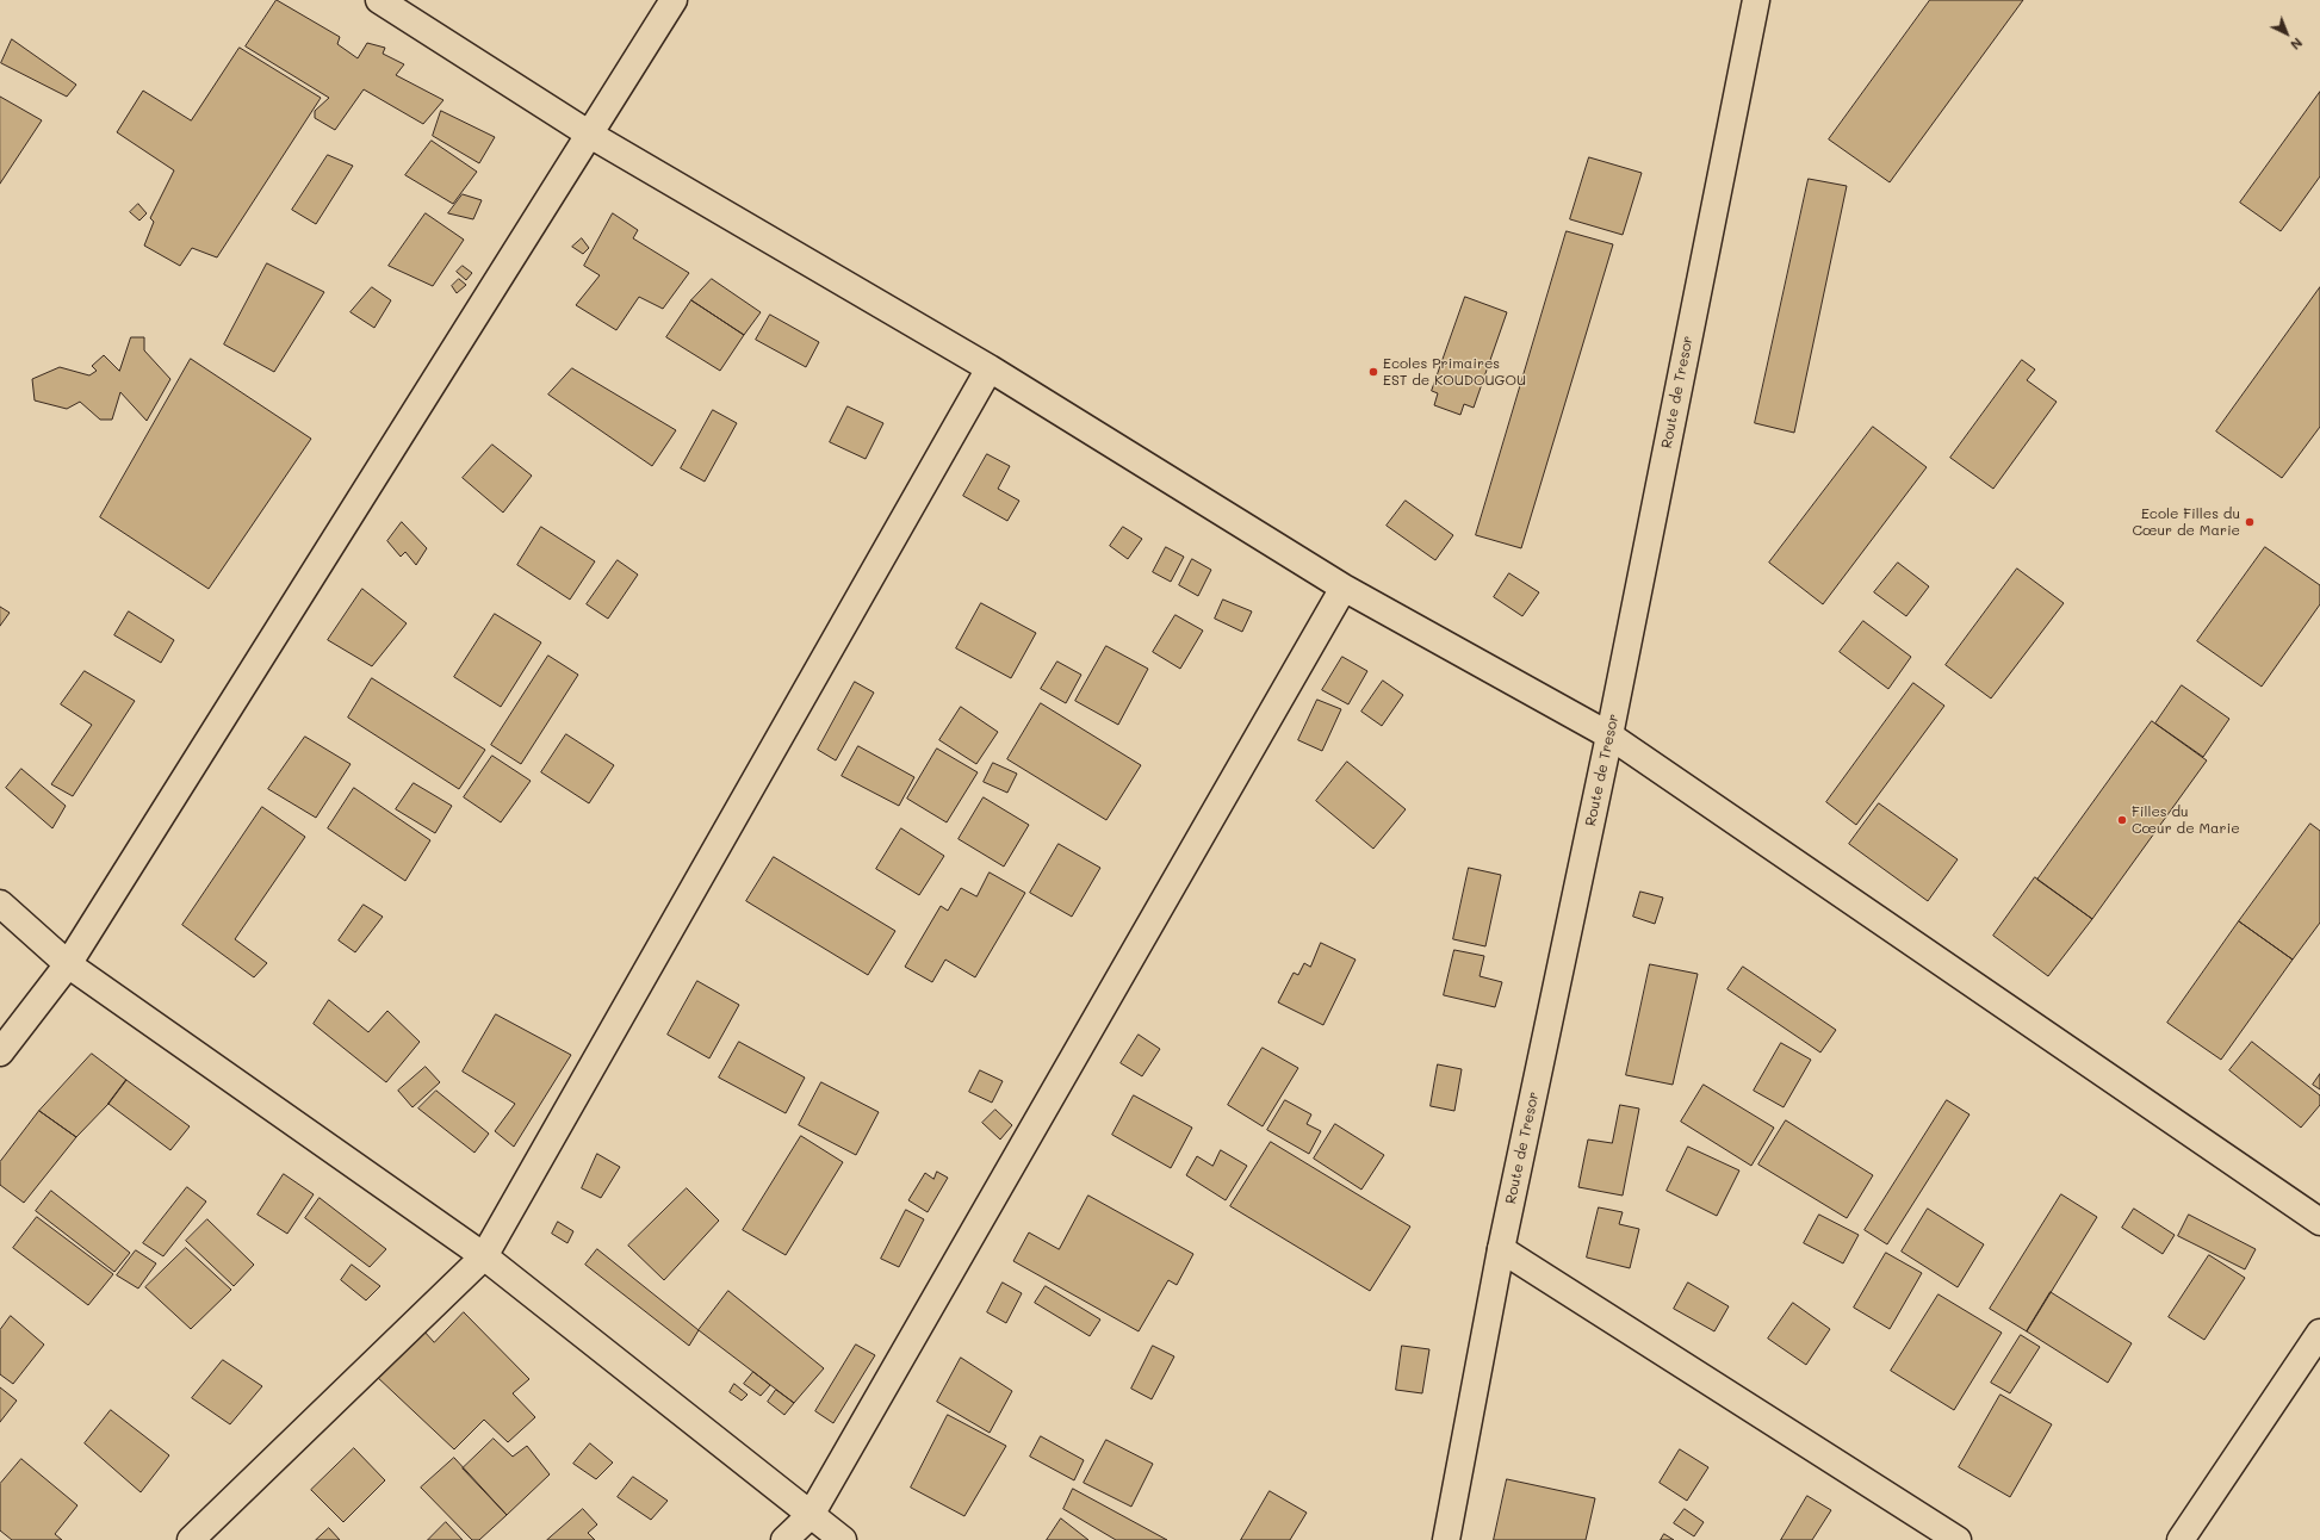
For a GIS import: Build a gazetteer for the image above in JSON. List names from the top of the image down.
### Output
{
  "streets": {
    "street": ["Route de Tresor"]
  },
  "places": ["Ecoles Primaires EST de KOUDOUGOU", "Ecole Filles du Cœur de Marie", "Filles du Cœur de Marie"],
  "north": "bottom right"
}
